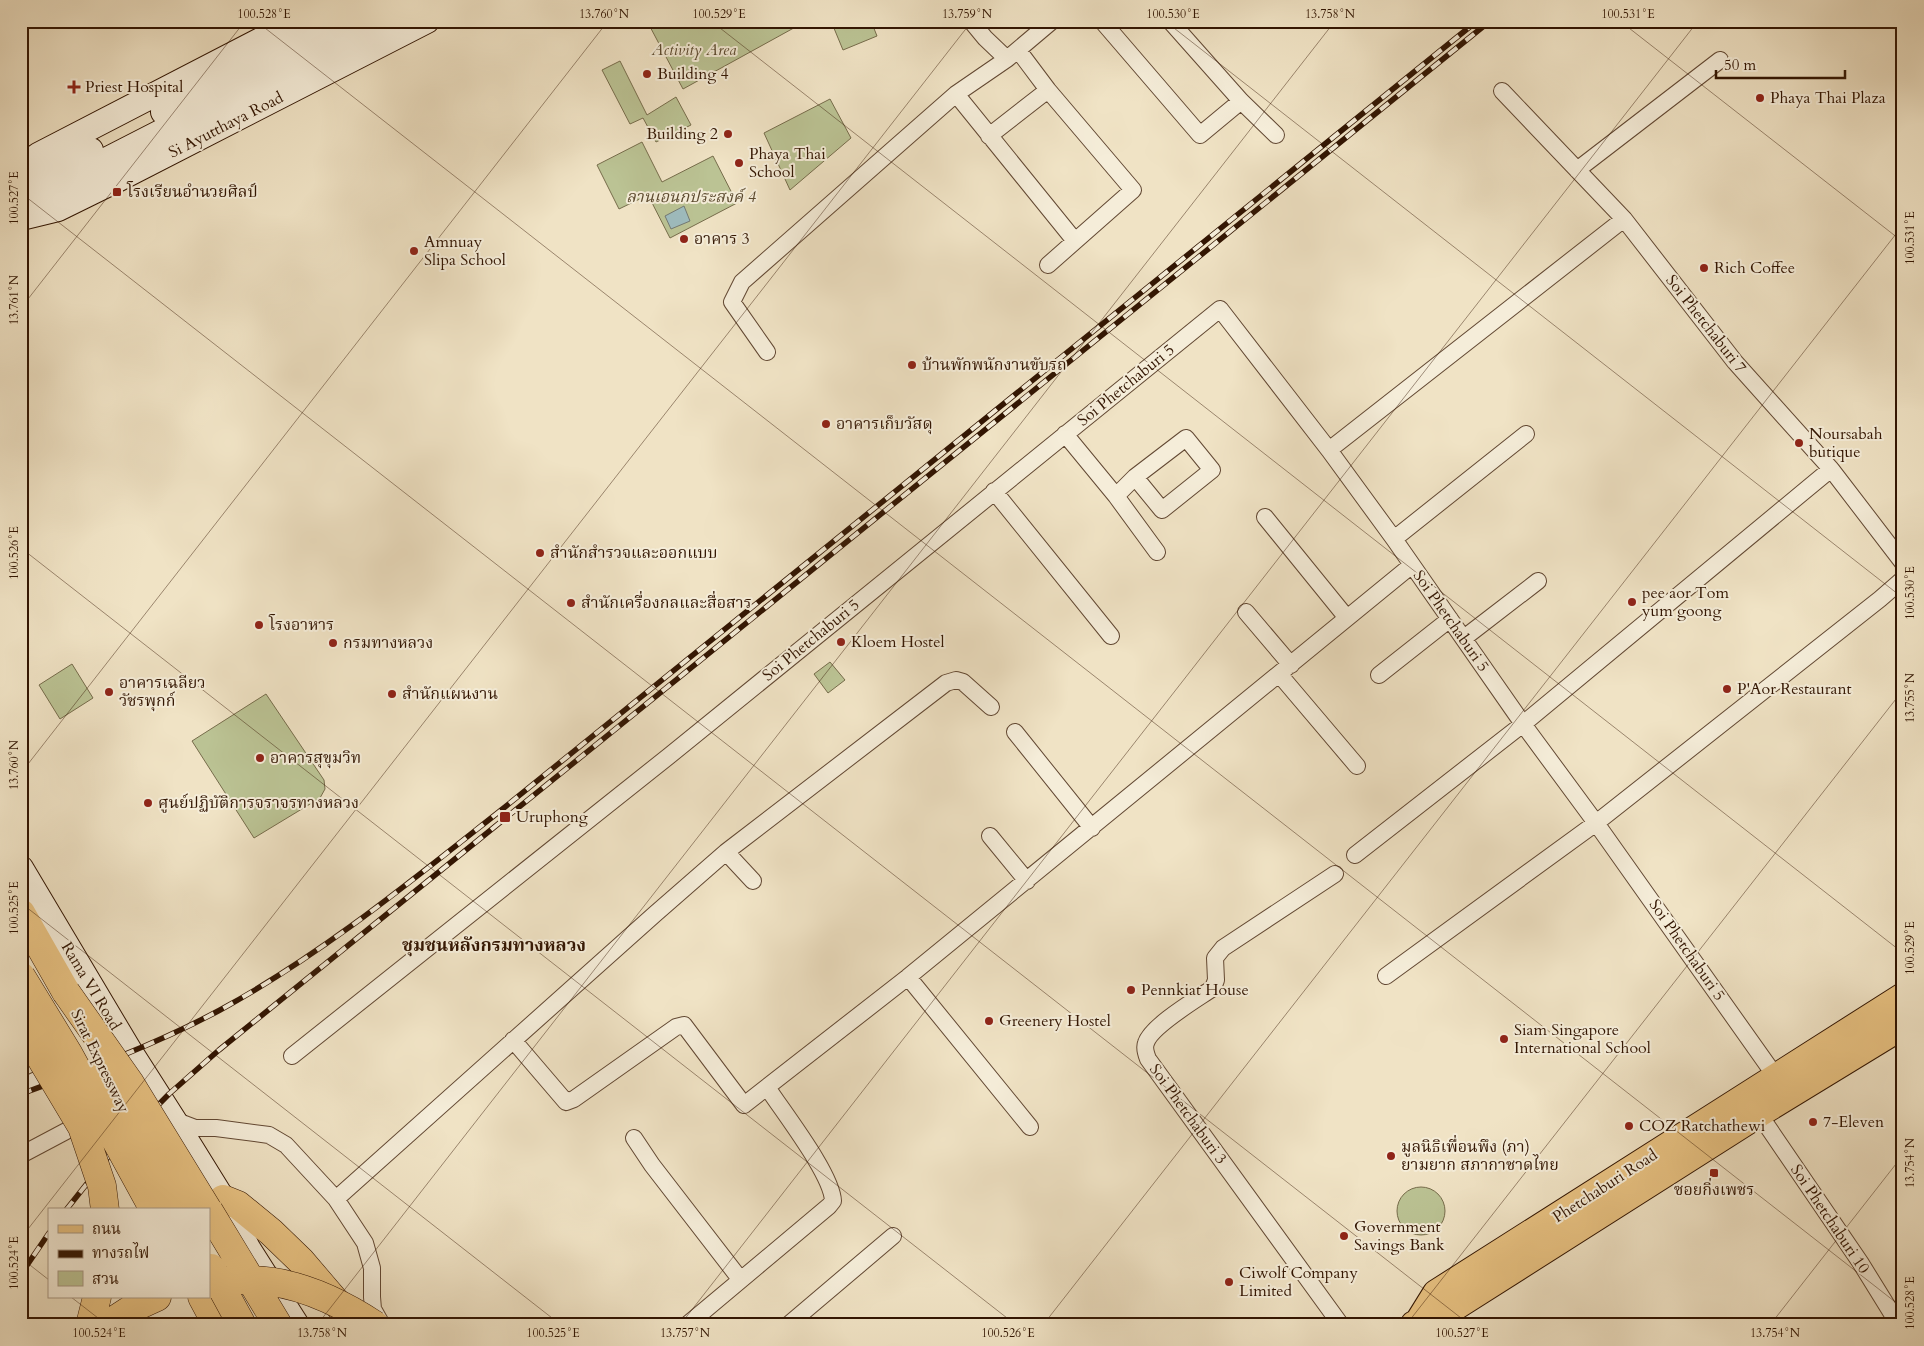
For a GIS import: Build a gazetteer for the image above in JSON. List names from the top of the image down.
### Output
{
  "streets": {
    "highway": ["Sirat Expressway"],
    "main road": ["Si Ayutthaya Road", "Rama VI Road", "Phetchaburi Road"],
    "street": [
      "Soi Phetchaburi 7",
      "Soi Phetchaburi 5",
      "Soi Phetchaburi 3",
      "Soi Phetchaburi 10"
    ]
  },
  "crossings": [
    ["Soi Phetchaburi 5", "Phetchaburi Road"],
    ["Phetchaburi Road", "Soi Phetchaburi 10"]
  ],
  "districts": ["ชุมชนหลังกรมทางหลวง"],
  "parks": ["Activity Area", "ลานเอนกประสงค์ 4"],
  "places": {
    "other": [
      "Building 4",
      "Phaya Thai Plaza",
      "Building 2",
      "Phaya Thai School",
      "อาคาร 3",
      "Amnuay Slipa School",
      "Rich Coffee",
      "บ้านพักพนักงานขับรถ",
      "อาคารเก็บวัสดุ",
      "Noursabah butique",
      "สำนักสำรวจและออกแบบ",
      "pee aor Tom yum goong",
      "สำนักเครื่องกลและสื่อสาร",
      "โรงอาหาร",
      "Kloem Hostel",
      "กรมทางหลวง",
      "P'Aor Restaurant",
      "อาคารเฉลียว วัชรพุกก์",
      "สำนักแผนงาน",
      "อาคารสุขุมวิท",
      "ศูนย์ปฏิบัติการจราจรทางหลวง",
      "Pennkiat House",
      "Greenery Hostel",
      "Siam Singapore International School",
      "7-Eleven",
      "COZ Ratchathewi",
      "มูลนิธิเพื่อนพึง (ภา) ยามยาก สภากาชาดไทย",
      "Government Savings Bank",
      "Ciwolf Company Limited"
    ],
    "health": ["Priest Hospital"],
    "transit": ["โรงเรียนอำนวยศิลป์", "Uruphong", "ซอยกิ่งเพชร"]
  },
  "legend": ["ถนน", "ทางรถไฟ", "สวน"],
  "scale_bar": "50 m",
  "coordinates": [
    "100.528°E",
    "13.760°N",
    "100.529°E",
    "13.759°N",
    "100.530°E",
    "13.758°N",
    "100.531°E",
    "100.527°E",
    "13.761°N",
    "100.526°E",
    "13.755°N",
    "100.525°E",
    "13.754°N",
    "100.524°E",
    "13.757°N"
  ]
}
